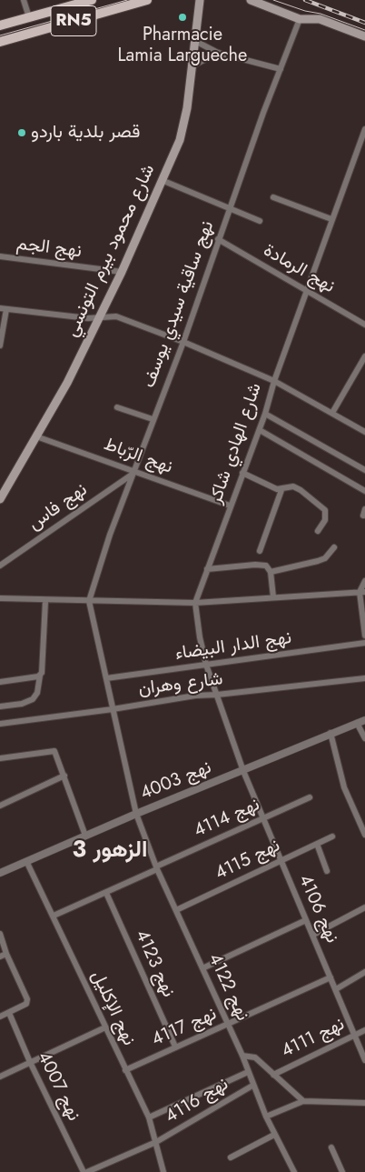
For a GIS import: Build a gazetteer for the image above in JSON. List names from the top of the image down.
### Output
{
  "streets": {
    "main road": ["RN5", "شارع محمود بيرم التونسي"],
    "street": [
      "نهج الجم",
      "نهج الرمادة",
      "نهج ساقية سيدي يوسف",
      "شارع الهادي شاكر",
      "نهج الرّباط",
      "نهج فاس",
      "نهج الدار البيضاء",
      "شارع وهران",
      "نهج 4003",
      "نهج 4114",
      "نهج 4115",
      "نهج 4106",
      "نهج 4123",
      "نهج 4122",
      "نهج الإكليل",
      "نهج 4117",
      "نهج 4111",
      "نهج 4007",
      "نهج 4116"
    ]
  },
  "crossings": [
    ["نهج الجم", "شارع محمود بيرم التونسي"],
    ["شارع محمود بيرم التونسي", "نهج الرّباط"],
    ["نهج الرمادة", "نهج ساقية سيدي يوسف"],
    ["نهج الرمادة", "شارع الهادي شاكر"],
    ["نهج ساقية سيدي يوسف", "نهج الرّباط"],
    ["نهج ساقية سيدي يوسف", "نهج فاس"],
    ["نهج ساقية سيدي يوسف", "نهج 4122"],
    ["شارع الهادي شاكر", "نهج الرّباط"],
    ["شارع الهادي شاكر", "نهج الدار البيضاء"],
    ["شارع الهادي شاكر", "شارع وهران"],
    ["شارع الهادي شاكر", "نهج 4003"],
    ["شارع الهادي شاكر", "نهج 4106"],
    ["نهج الرّباط", "نهج فاس"],
    ["نهج الدار البيضاء", "نهج 4122"],
    ["شارع وهران", "نهج 4122"],
    ["نهج 4003", "نهج 4106"],
    ["نهج 4003", "نهج 4122"],
    ["نهج 4003", "نهج الإكليل"],
    ["نهج 4114", "نهج 4106"],
    ["نهج 4114", "نهج 4123"],
    ["نهج 4114", "نهج 4122"],
    ["نهج 4114", "نهج الإكليل"],
    ["نهج 4115", "نهج 4106"],
    ["نهج 4115", "نهج 4122"],
    ["نهج 4106", "نهج 4117"],
    ["نهج 4106", "نهج 4111"],
    ["نهج 4123", "نهج 4117"],
    ["نهج 4122", "نهج 4117"],
    ["نهج 4122", "نهج 4116"],
    ["نهج الإكليل", "نهج 4117"],
    ["نهج الإكليل", "نهج 4116"]
  ],
  "districts": ["الزهور 3"],
  "places": ["Pharmacie Lamia Largueche", "قصر بلدية باردو"]
}
